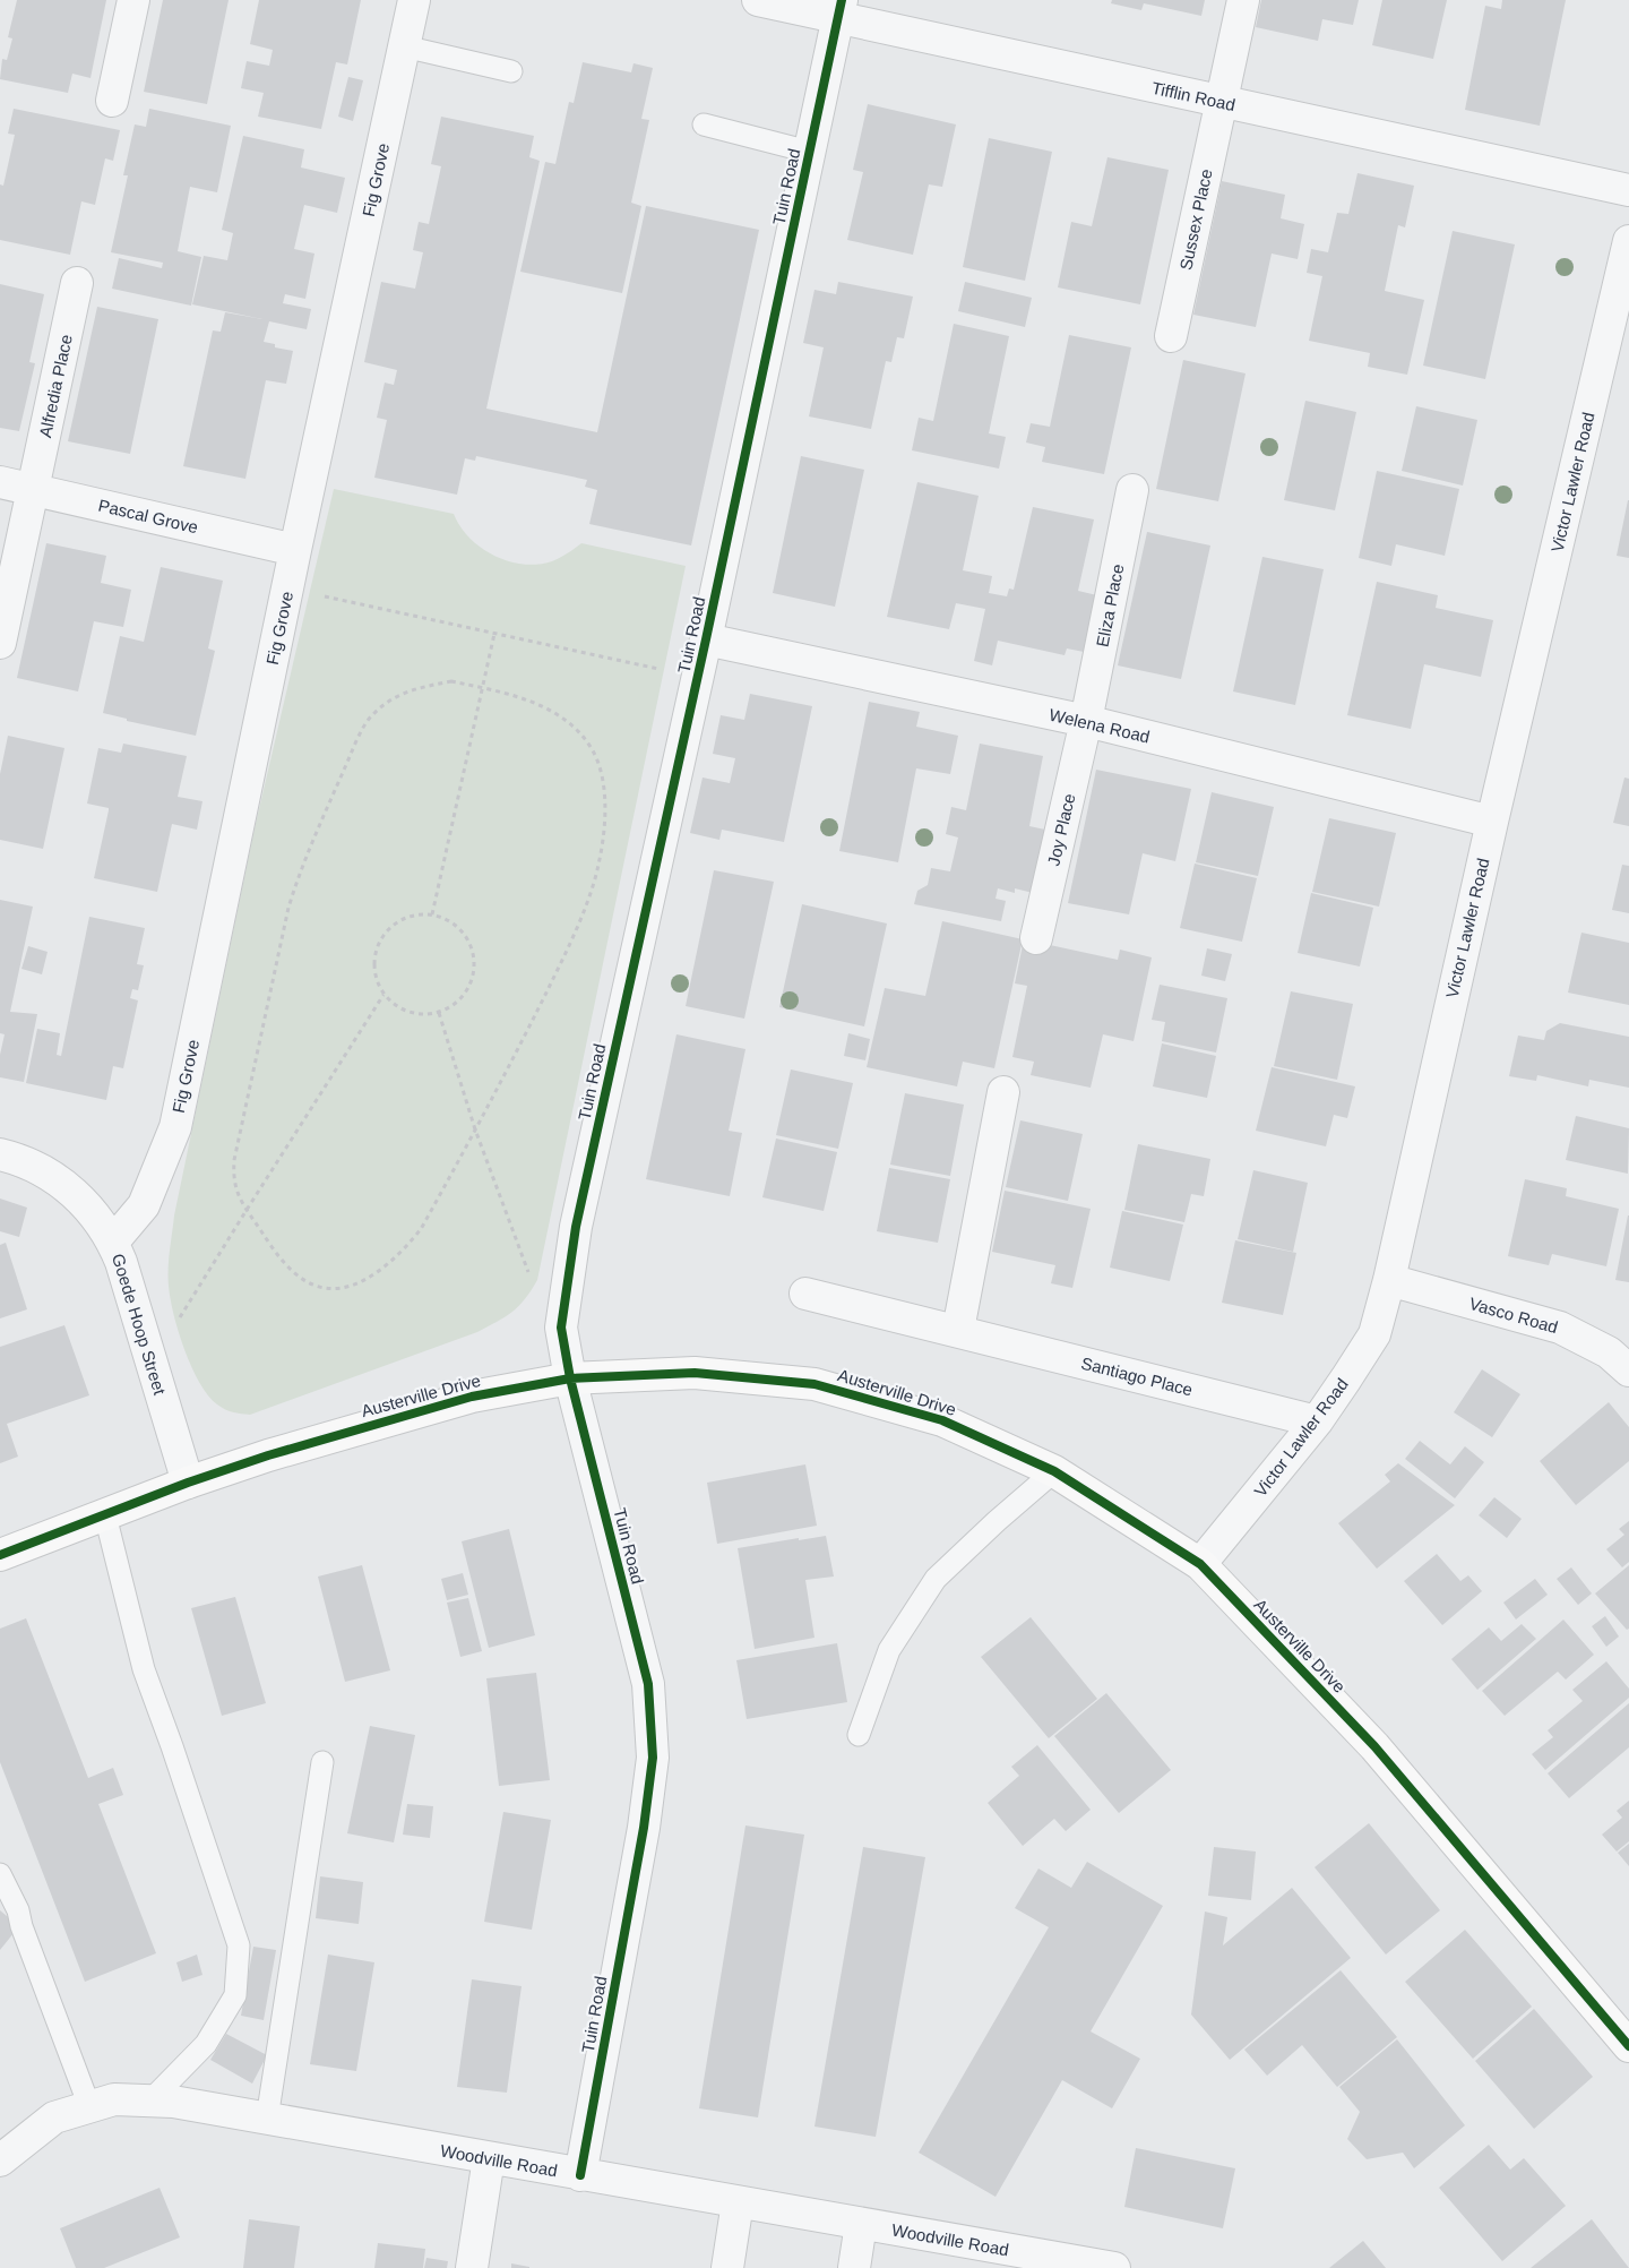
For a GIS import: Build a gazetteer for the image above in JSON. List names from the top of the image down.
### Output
{
  "streets": {
    "street": [
      "Tifflin Road",
      "Fig Grove",
      "Tuin Road",
      "Sussex Place",
      "Alfredia Place",
      "Victor Lawler Road",
      "Pascal Grove",
      "Eliza Place",
      "Welena Road",
      "Joy Place",
      "Vasco Road",
      "Goede Hoop Street",
      "Santiago Place",
      "Austerville Drive",
      "Woodville Road"
    ]
  },
  "crossings": [
    ["Tifflin Road", "Tuin Road"],
    ["Tifflin Road", "Sussex Place"],
    ["Fig Grove", "Pascal Grove"],
    ["Fig Grove", "Goede Hoop Street"],
    ["Tuin Road", "Welena Road"],
    ["Tuin Road", "Austerville Drive"],
    ["Tuin Road", "Woodville Road"],
    ["Alfredia Place", "Pascal Grove"],
    ["Victor Lawler Road", "Welena Road"],
    ["Victor Lawler Road", "Vasco Road"],
    ["Victor Lawler Road", "Santiago Place"],
    ["Victor Lawler Road", "Austerville Drive"],
    ["Eliza Place", "Welena Road"],
    ["Eliza Place", "Joy Place"],
    ["Welena Road", "Joy Place"],
    ["Goede Hoop Street", "Austerville Drive"]
  ]
}
